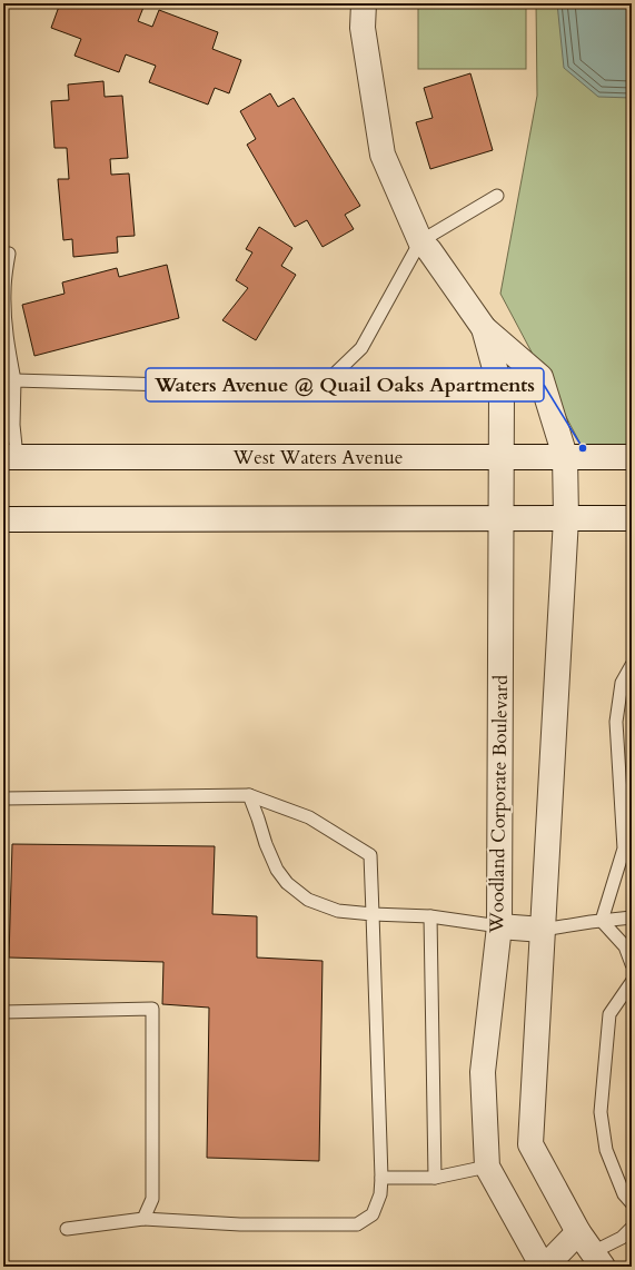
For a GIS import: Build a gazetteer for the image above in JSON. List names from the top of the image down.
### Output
{
  "streets": {
    "street": ["West Waters Avenue", "Woodland Corporate Boulevard"]
  },
  "crossings": [
    ["West Waters Avenue", "Woodland Corporate Boulevard"]
  ],
  "places": ["Waters Avenue @ Quail Oaks Apartments"]
}
